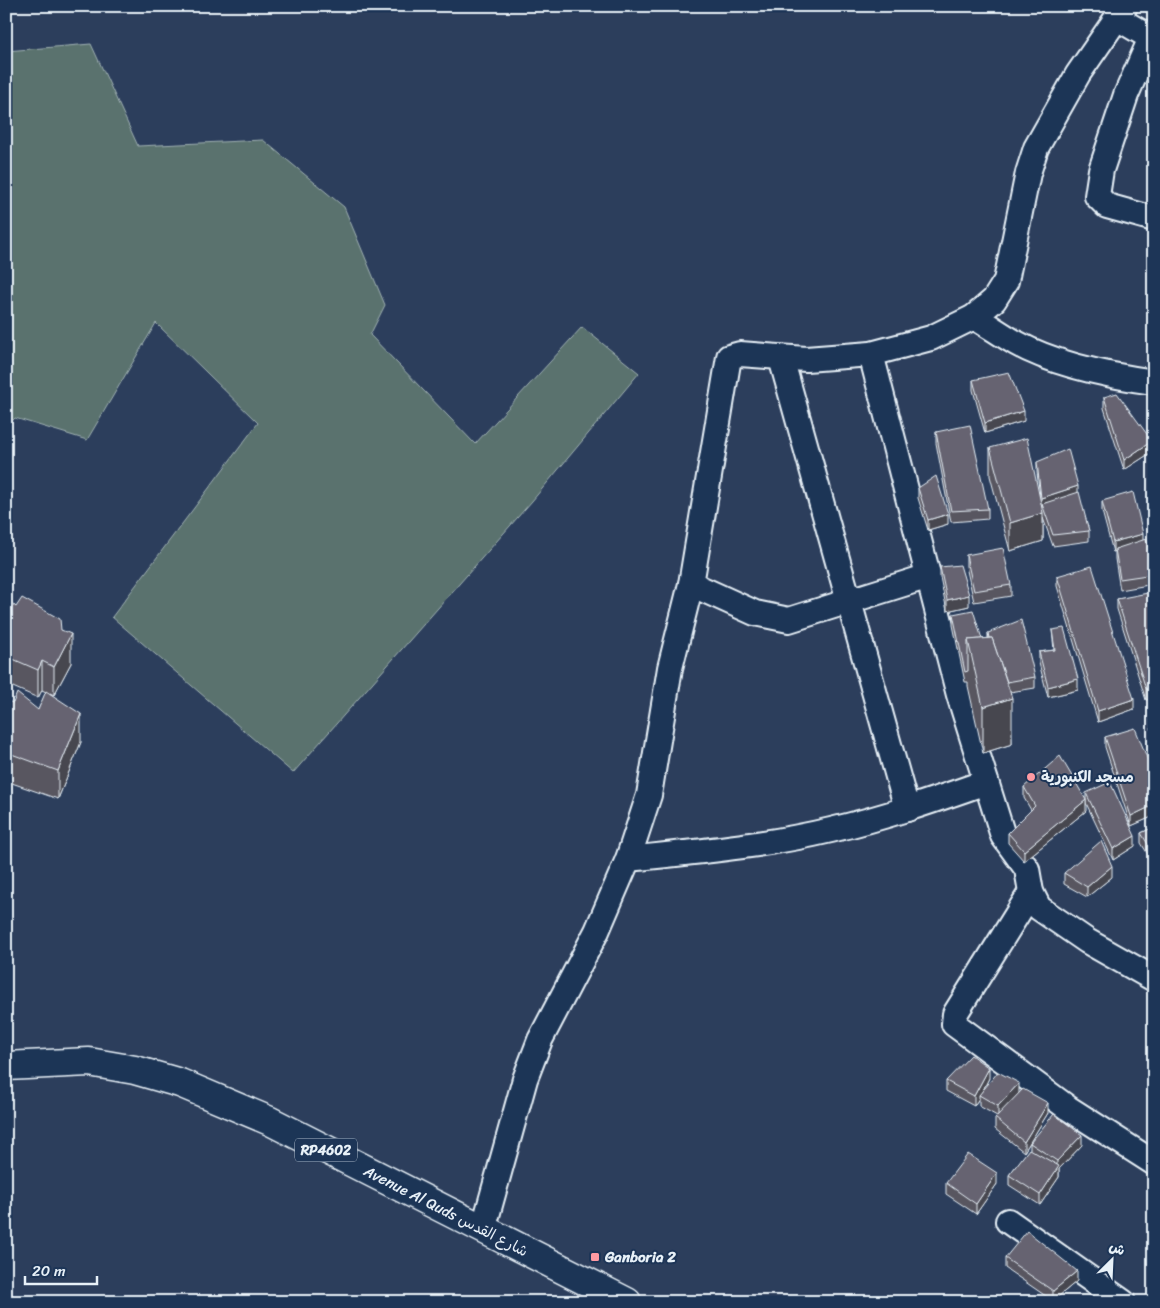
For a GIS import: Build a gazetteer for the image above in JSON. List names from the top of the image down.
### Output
{
  "streets": {
    "main road": ["RP4602", "Avenue Al Quds شارع القدس"]
  },
  "places": {
    "other": ["مسجد الكنبورية"],
    "transit": ["Ganboria 2"]
  },
  "scale_bar": "20 m",
  "north": "top right"
}
